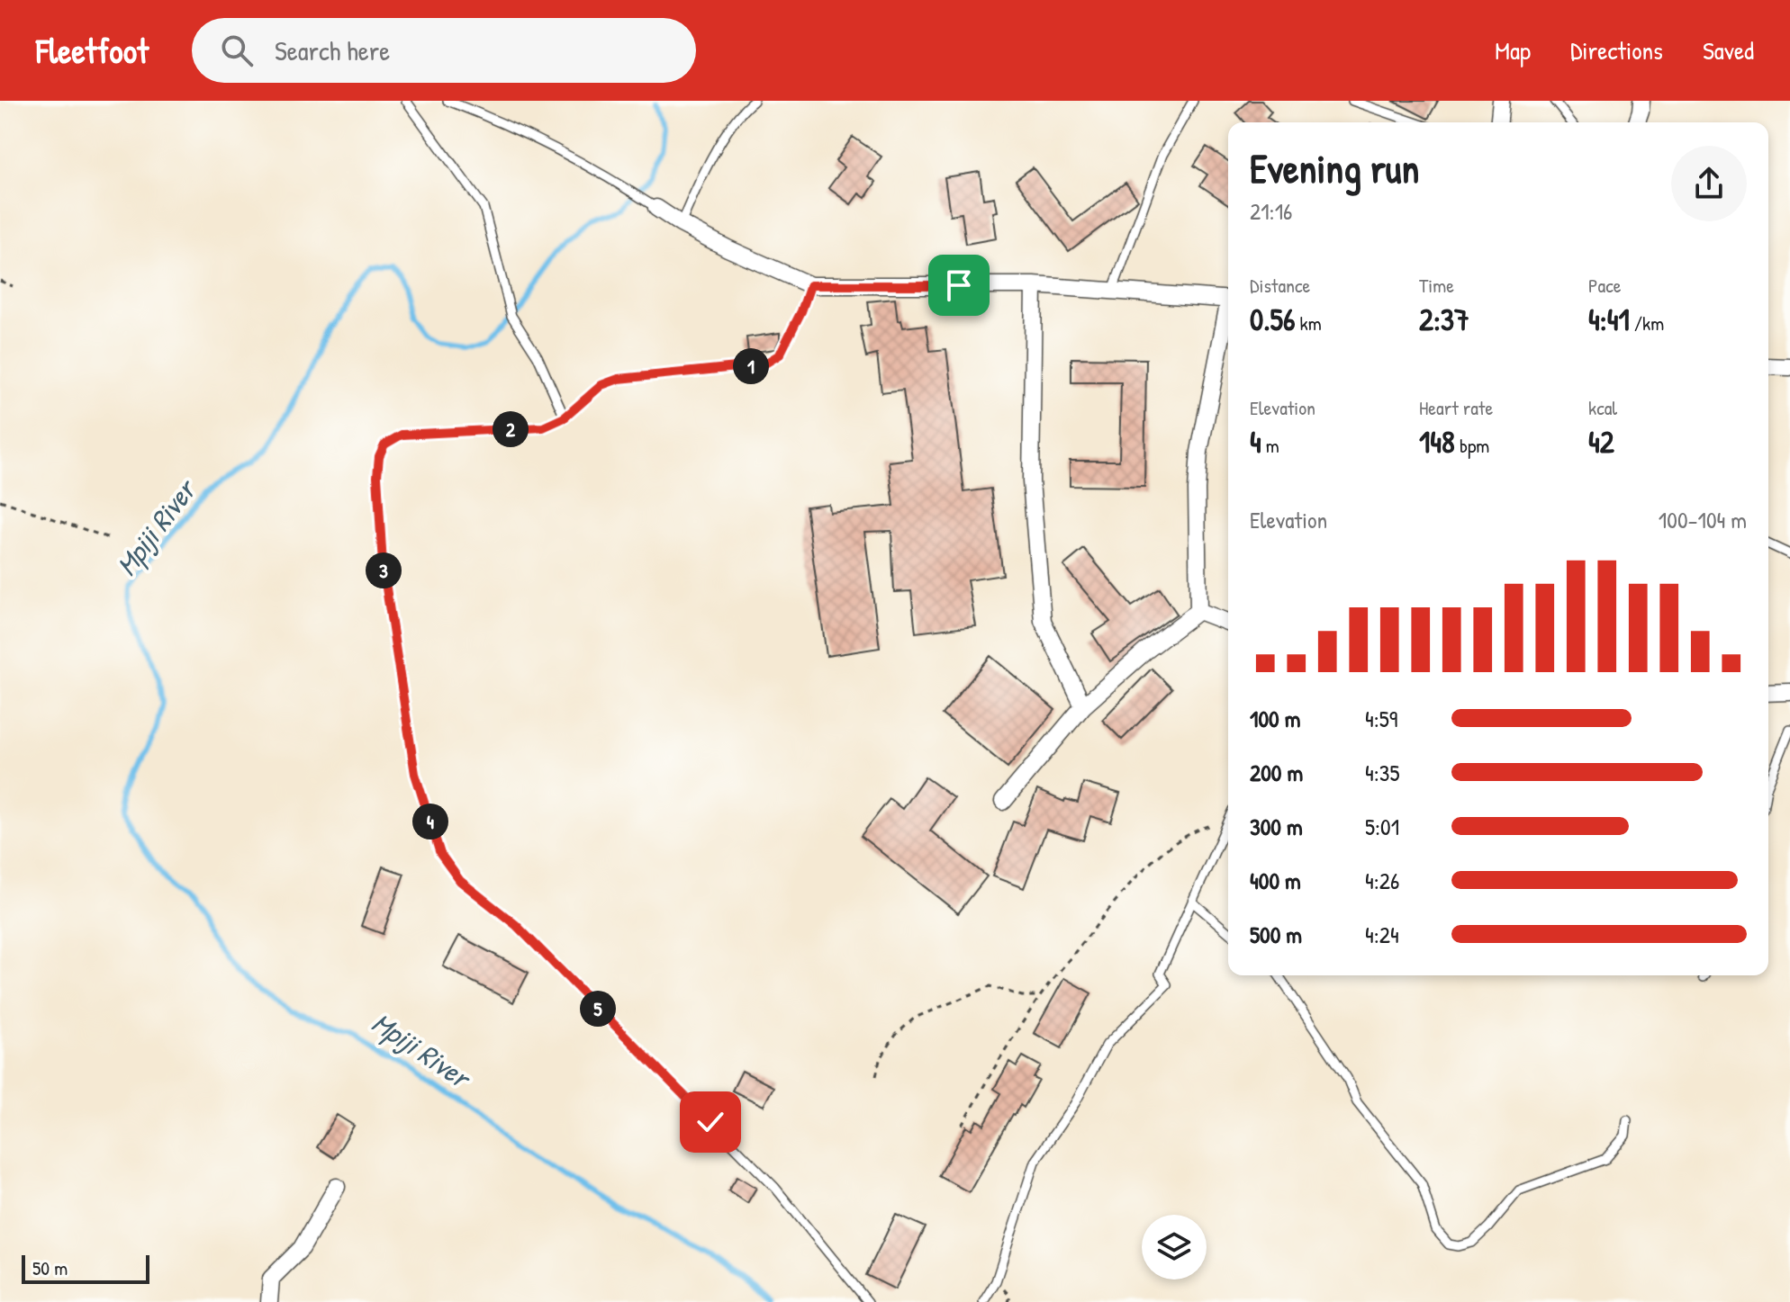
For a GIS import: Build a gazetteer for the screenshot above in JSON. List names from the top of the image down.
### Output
{
  "water": ["Mpiji River"],
  "scale_bar": "50 m",
  "page": {
    "header": "Fleetfoot",
    "search": "Search here",
    "nav": ["Map", "Directions", "Saved"],
    "heading": ["Evening run", "21:16"],
    "stats": [
      ["Distance", "0.56 km"],
      ["Time", "2:37"],
      ["Pace", "4:41 /km"],
      ["Elevation", "4 m"],
      ["Heart rate", "148 bpm"],
      ["kcal", "42"]
    ],
    "pins": [
      "1",
      "2",
      "3",
      "4",
      "5"
    ],
    "chart": ["Elevation", "100–104 m"],
    "list": [
      {
        "name": "100 m",
        "note": "4:59"
      },
      {
        "name": "200 m",
        "note": "4:35"
      },
      {
        "name": "300 m",
        "note": "5:01"
      },
      {
        "name": "400 m",
        "note": "4:26"
      },
      {
        "name": "500 m",
        "note": "4:24"
      }
    ],
    "scale": "50 m"
  }
}
